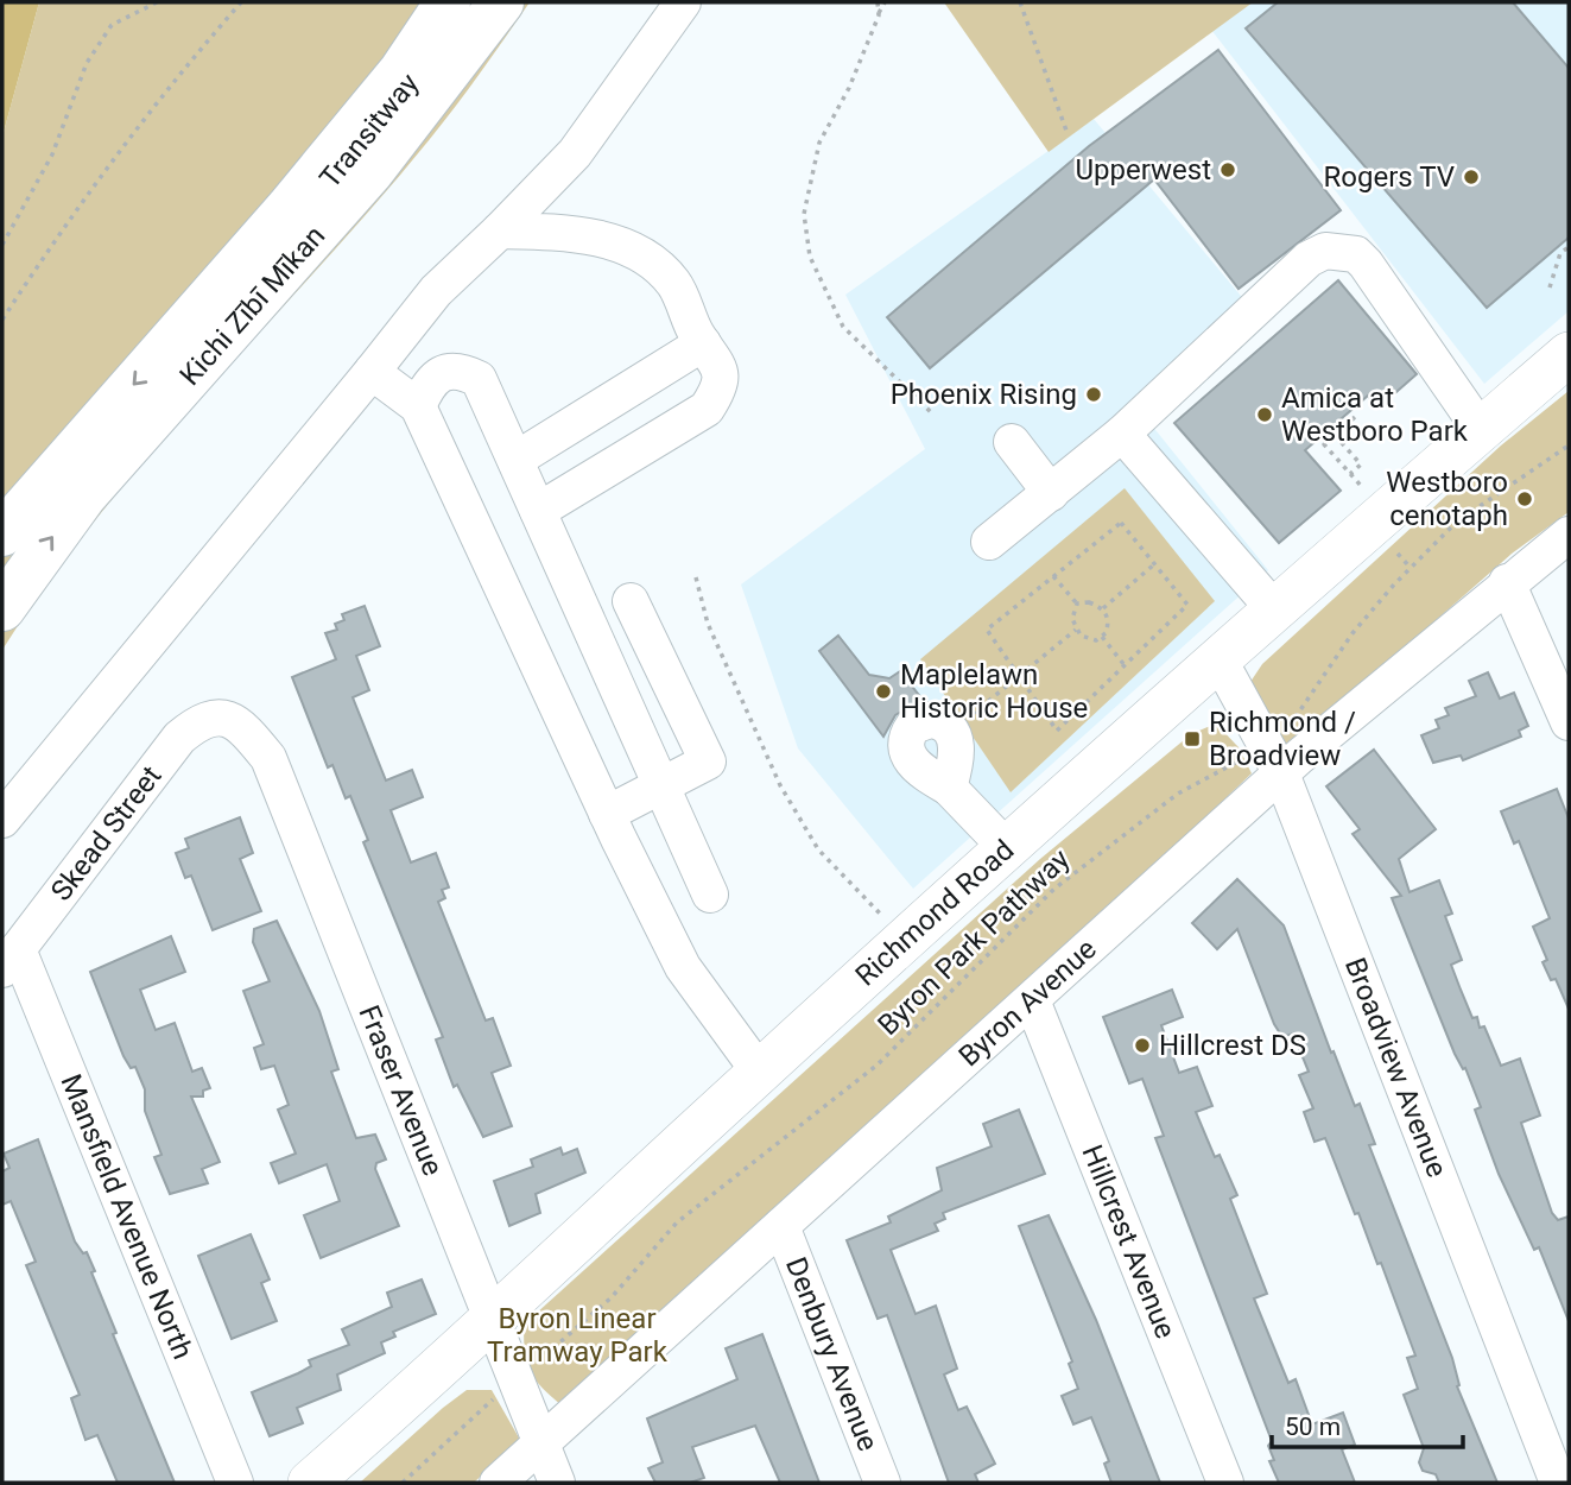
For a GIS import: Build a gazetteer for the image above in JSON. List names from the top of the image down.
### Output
{
  "streets": {
    "highway": ["Kichi Zībī Mīkan"],
    "main road": ["Richmond Road"],
    "street": [
      "Transitway",
      "Skead Street",
      "Byron Avenue",
      "Broadview Avenue",
      "Fraser Avenue",
      "Mansfield Avenue North",
      "Hillcrest Avenue",
      "Denbury Avenue"
    ],
    "path": ["Byron Park Pathway"]
  },
  "crossings": [
    ["Transitway", "Kichi Zībī Mīkan"],
    ["Skead Street", "Fraser Avenue"],
    ["Skead Street", "Mansfield Avenue North"],
    ["Richmond Road", "Broadview Avenue"],
    ["Richmond Road", "Fraser Avenue"],
    ["Byron Park Pathway", "Byron Avenue"],
    ["Byron Park Pathway", "Broadview Avenue"],
    ["Byron Park Pathway", "Fraser Avenue"],
    ["Byron Avenue", "Broadview Avenue"],
    ["Byron Avenue", "Fraser Avenue"],
    ["Byron Avenue", "Hillcrest Avenue"],
    ["Byron Avenue", "Denbury Avenue"]
  ],
  "parks": ["Byron Linear Tramway Park"],
  "places": {
    "other": [
      "Upperwest",
      "Rogers TV",
      "Phoenix Rising",
      "Amica at Westboro Park",
      "Westboro cenotaph",
      "Maplelawn Historic House",
      "Hillcrest DS"
    ],
    "transit": ["Richmond / Broadview"]
  },
  "scale_bar": "50 m"
}
